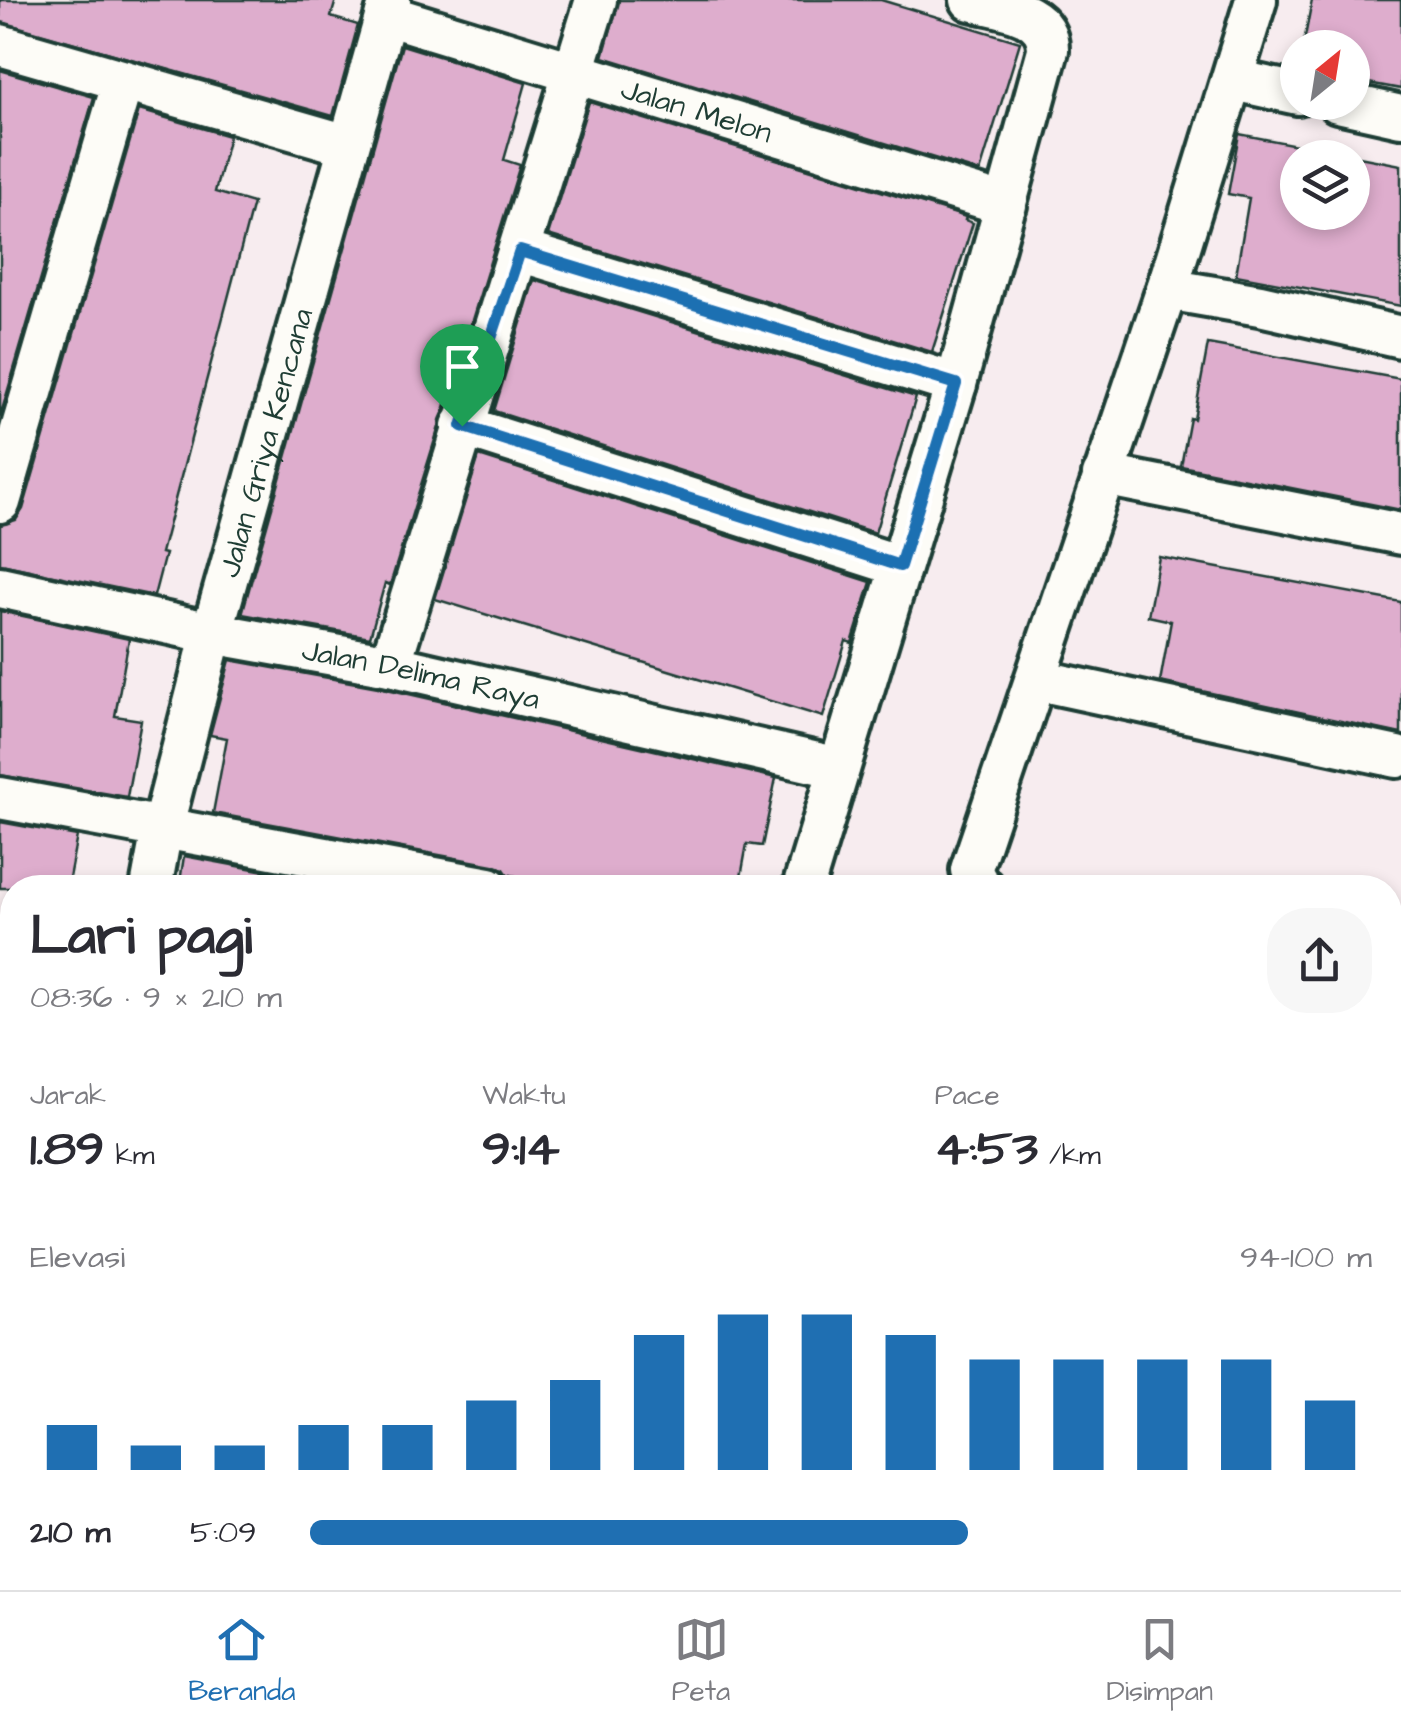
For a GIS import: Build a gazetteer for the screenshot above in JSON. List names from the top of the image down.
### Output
{
  "streets": {
    "street": ["Jalan Melon", "Jalan Griya Kencana", "Jalan Delima Raya"]
  },
  "crossings": [
    ["Jalan Melon", "Jalan Griya Kencana"],
    ["Jalan Griya Kencana", "Jalan Delima Raya"]
  ],
  "north": "top right",
  "page": {
    "heading": ["Lari pagi", "08:36 · 9 × 210 m"],
    "stats": [
      ["Jarak", "1.89 km"],
      ["Waktu", "9:14"],
      ["Pace", "4:53 /km"]
    ],
    "chart": ["Elevasi", "94–100 m"],
    "list": [
      {
        "name": "210 m",
        "note": "5:09"
      }
    ],
    "tabs": ["Beranda", "Peta", "Disimpan"]
  }
}
